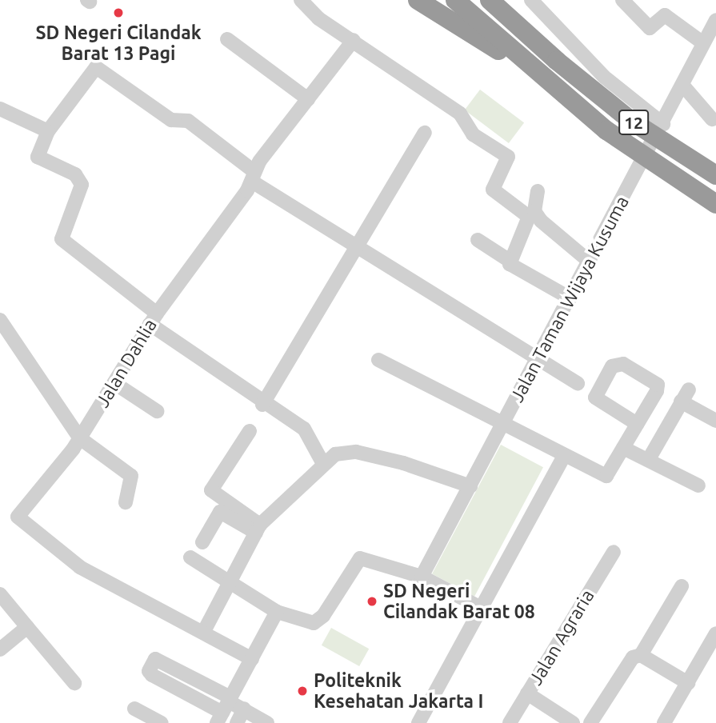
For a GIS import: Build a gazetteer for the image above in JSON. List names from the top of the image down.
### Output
{
  "streets": {
    "highway": ["12"],
    "street": ["Jalan Taman Wijaya Kusuma", "Jalan Dahlia", "Jalan Agraria"]
  },
  "places": ["SD Negeri Cilandak Barat 13 Pagi", "SD Negeri Cilandak Barat 08", "Politeknik Kesehatan Jakarta I"]
}
